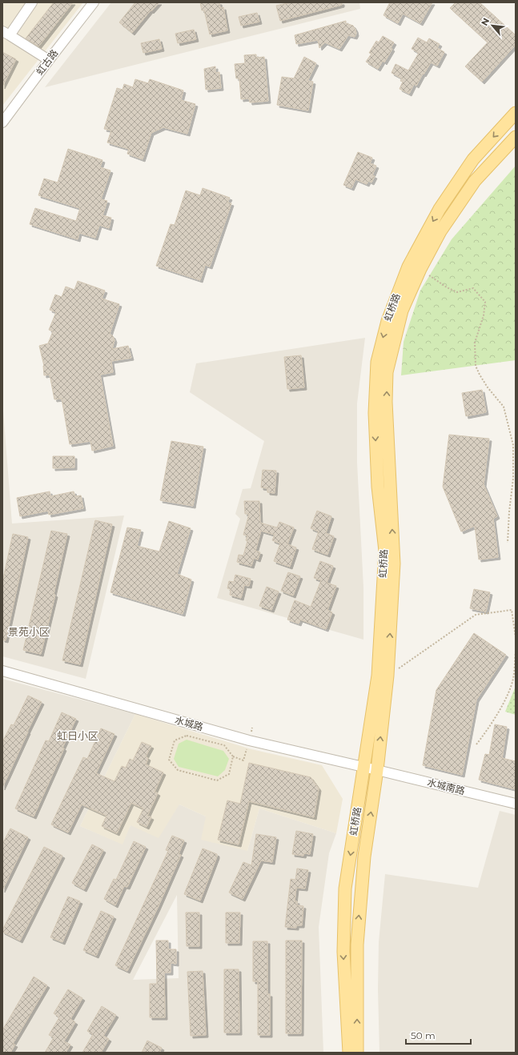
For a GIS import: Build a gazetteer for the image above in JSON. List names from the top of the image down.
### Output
{
  "streets": {
    "main road": ["虹桥路"],
    "street": ["虹古路", "水城路", "水城南路"]
  },
  "crossings": [
    ["虹桥路", "水城路"],
    ["虹桥路", "水城南路"],
    ["水城路", "水城南路"]
  ],
  "districts": ["景苑小区", "虹日小区"],
  "scale_bar": "50 m",
  "north": "top left"
}
